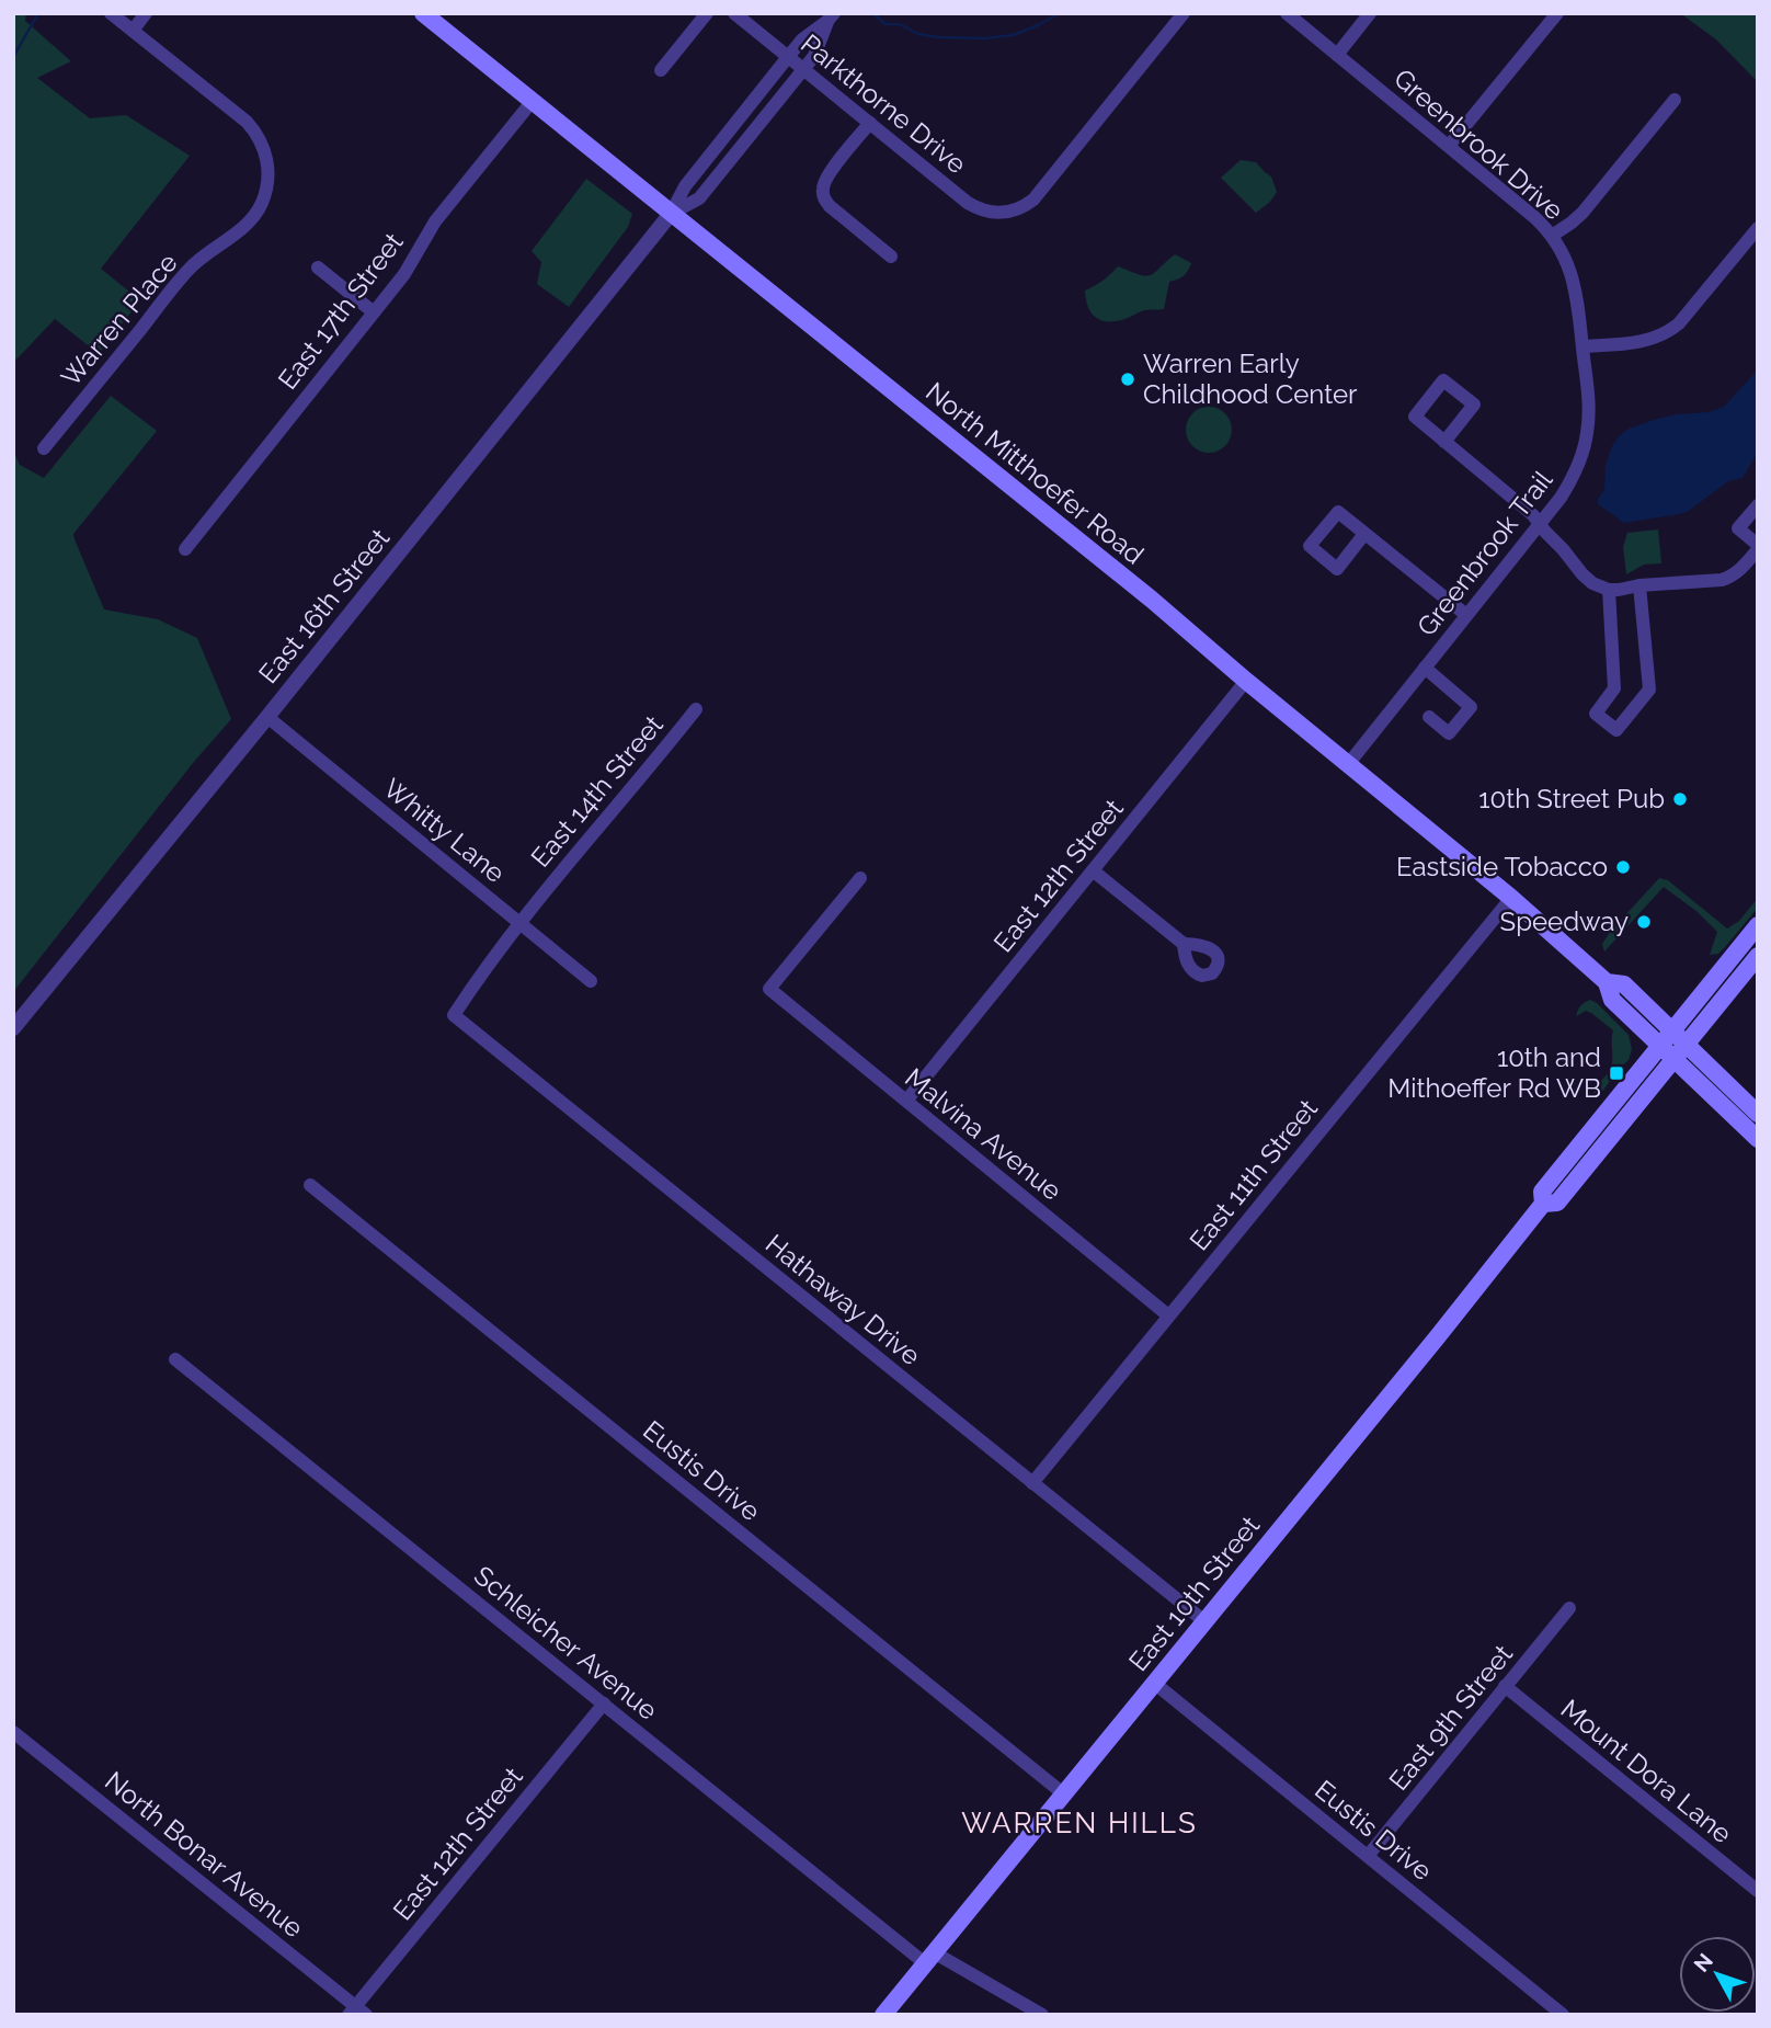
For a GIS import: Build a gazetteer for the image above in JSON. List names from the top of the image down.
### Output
{
  "streets": {
    "main road": ["North Mitthoefer Road", "East 10th Street"],
    "street": [
      "Parkthorne Drive",
      "Greenbrook Drive",
      "East 17th Street",
      "Warren Place",
      "Greenbrook Trail",
      "East 16th Street",
      "East 14th Street",
      "Whitty Lane",
      "East 12th Street",
      "Malvina Avenue",
      "East 11th Street",
      "Hathaway Drive",
      "Eustis Drive",
      "Schleicher Avenue",
      "East 9th Street",
      "Mount Dora Lane",
      "North Bonar Avenue"
    ]
  },
  "crossings": [
    ["Greenbrook Drive", "Greenbrook Trail"],
    ["East 17th Street", "North Mitthoefer Road"],
    ["North Mitthoefer Road", "Greenbrook Trail"],
    ["North Mitthoefer Road", "East 16th Street"],
    ["North Mitthoefer Road", "East 12th Street"],
    ["North Mitthoefer Road", "East 11th Street"],
    ["North Mitthoefer Road", "East 10th Street"],
    ["East 16th Street", "Whitty Lane"],
    ["East 14th Street", "Whitty Lane"],
    ["East 14th Street", "Hathaway Drive"],
    ["East 12th Street", "Malvina Avenue"],
    ["East 12th Street", "Schleicher Avenue"],
    ["East 12th Street", "North Bonar Avenue"],
    ["Malvina Avenue", "East 11th Street"],
    ["East 11th Street", "Hathaway Drive"],
    ["Hathaway Drive", "East 10th Street"],
    ["Eustis Drive", "East 10th Street"],
    ["Eustis Drive", "East 9th Street"],
    ["East 10th Street", "Schleicher Avenue"],
    ["East 9th Street", "Mount Dora Lane"]
  ],
  "districts": ["WARREN HILLS"],
  "places": {
    "other": [
      "Warren Early Childhood Center",
      "10th Street Pub",
      "Eastside Tobacco",
      "Speedway"
    ],
    "transit": ["10th and Mithoeffer Rd WB"]
  },
  "north": "top left"
}
